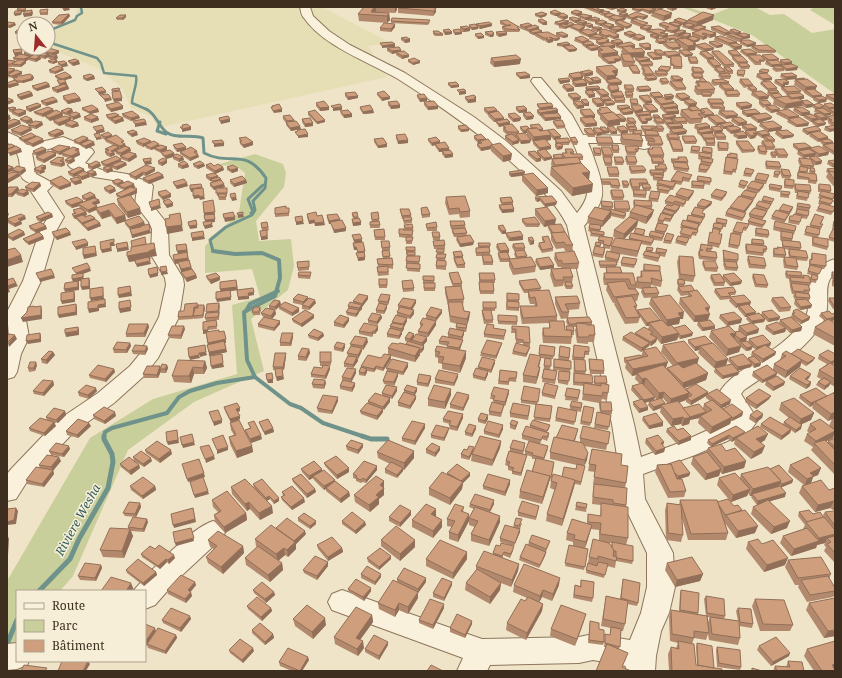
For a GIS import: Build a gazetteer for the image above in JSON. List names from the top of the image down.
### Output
{
  "water": ["Riviere Wesha"],
  "legend": ["Route", "Parc", "Bâtiment"],
  "north": "top"
}
